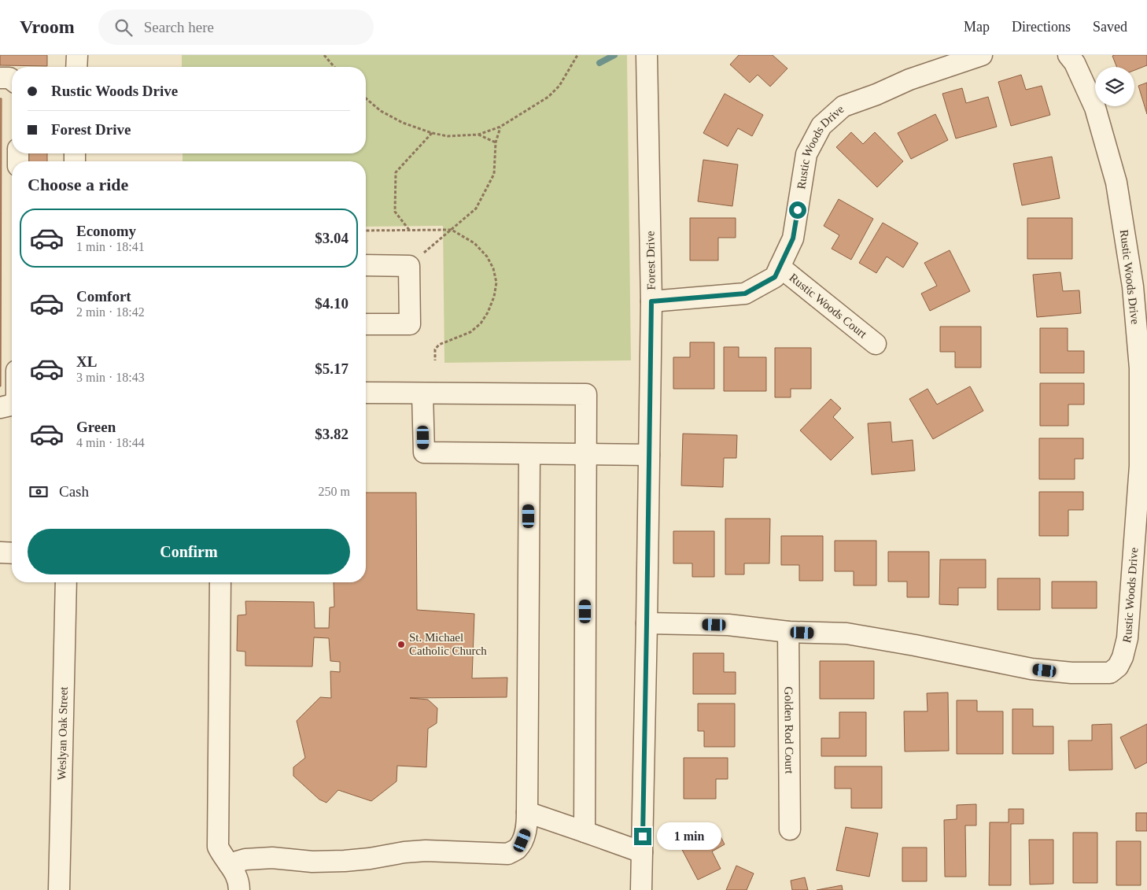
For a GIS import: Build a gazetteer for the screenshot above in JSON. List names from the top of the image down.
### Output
{
  "streets": {
    "street": [
      "Rustic Woods Drive",
      "Forest Drive",
      "Rustic Woods Court",
      "Golden Rod Court",
      "Weslyan Oak Street"
    ]
  },
  "crossings": [
    ["Rustic Woods Drive", "Forest Drive"],
    ["Rustic Woods Drive", "Rustic Woods Court"],
    ["Rustic Woods Drive", "Golden Rod Court"]
  ],
  "places": ["St. Michael Catholic Church"],
  "page": {
    "header": "Vroom",
    "search": "Search here",
    "nav": ["Map", "Directions", "Saved"],
    "banner": ["Rustic Woods Drive", "Forest Drive"],
    "heading": "Choose a ride",
    "list": [
      {
        "name": "Economy",
        "note": "1 min · 18:41",
        "value": "$3.04"
      },
      {
        "name": "Comfort",
        "note": "2 min · 18:42",
        "value": "$4.10"
      },
      {
        "name": "XL",
        "note": "3 min · 18:43",
        "value": "$5.17"
      },
      {
        "name": "Green",
        "note": "4 min · 18:44",
        "value": "$3.82"
      }
    ],
    "pay": ["Cash", "250 m"],
    "buttons": "Confirm",
    "bubble": "1 min"
  }
}
